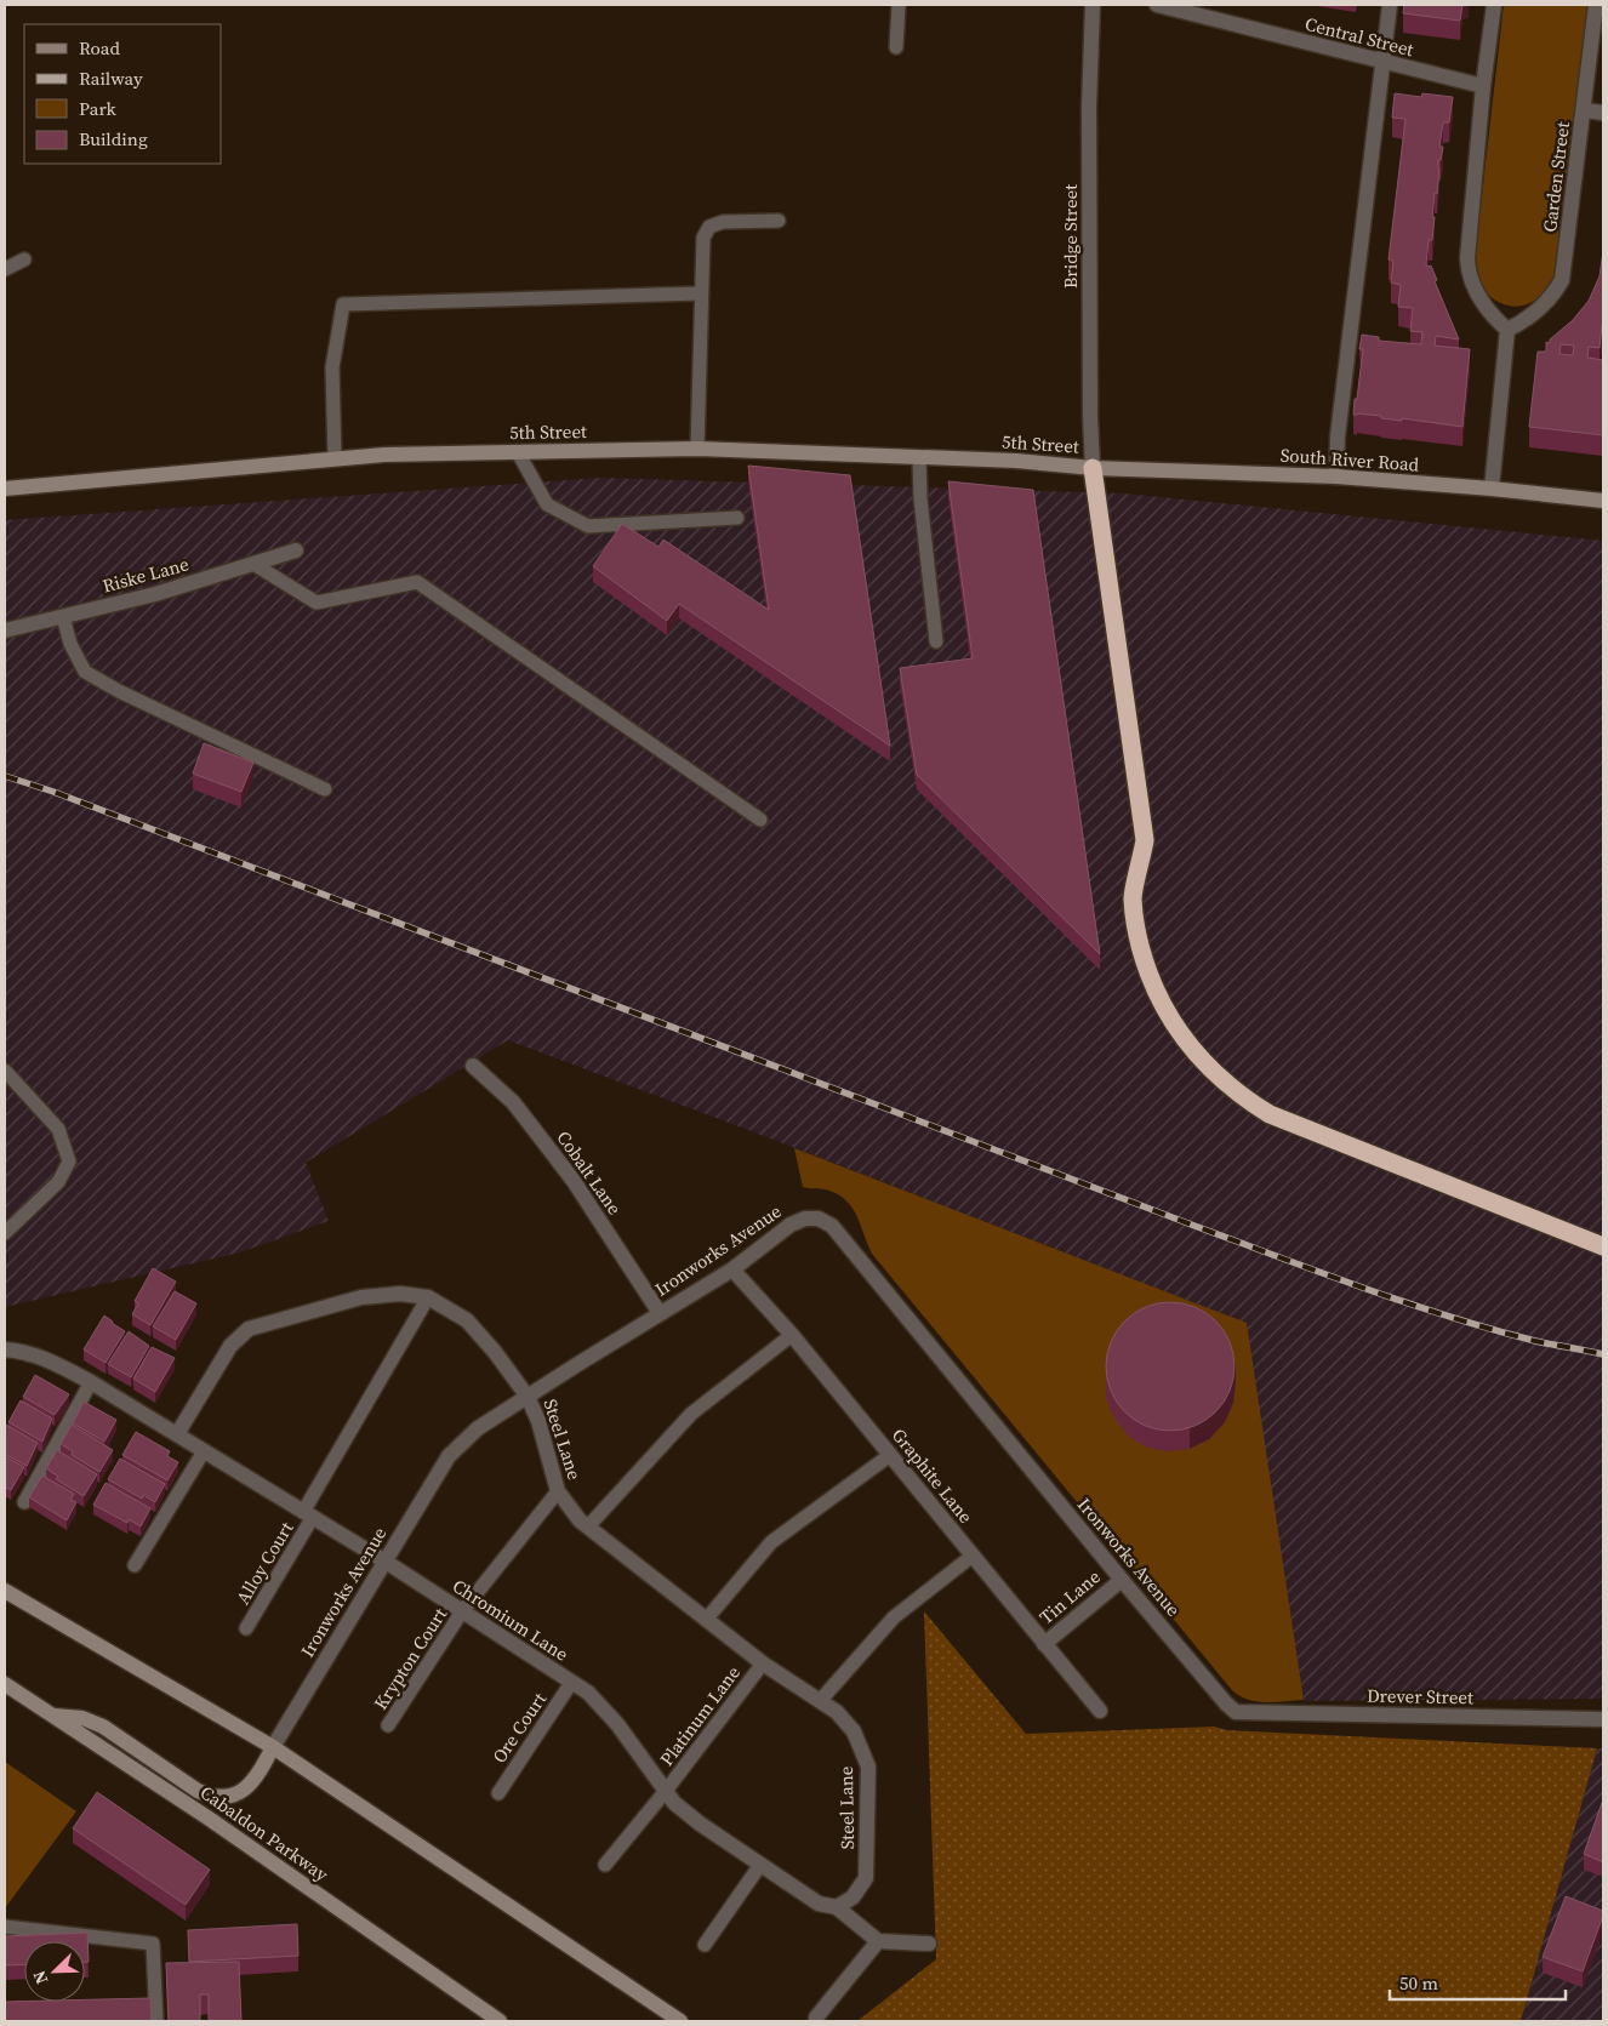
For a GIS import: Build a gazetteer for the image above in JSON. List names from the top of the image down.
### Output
{
  "streets": {
    "main road": ["5th Street", "South River Road", "Cabaldon Parkway"],
    "street": [
      "Central Street",
      "Garden Street",
      "Bridge Street",
      "Riske Lane",
      "Cobalt Lane",
      "Ironworks Avenue",
      "Steel Lane",
      "Graphite Lane",
      "Tin Lane",
      "Chromium Lane",
      "Drever Street"
    ],
    "lane": [
      "Alloy Court",
      "Krypton Court",
      "Platinum Lane",
      "Ore Court"
    ]
  },
  "crossings": [
    ["Bridge Street", "5th Street"],
    ["Bridge Street", "South River Road"],
    ["5th Street", "South River Road"],
    ["Cobalt Lane", "Ironworks Avenue"],
    ["Ironworks Avenue", "Steel Lane"],
    ["Ironworks Avenue", "Graphite Lane"],
    ["Ironworks Avenue", "Tin Lane"],
    ["Ironworks Avenue", "Chromium Lane"],
    ["Ironworks Avenue", "Drever Street"],
    ["Steel Lane", "Alloy Court"],
    ["Steel Lane", "Chromium Lane"],
    ["Steel Lane", "Krypton Court"],
    ["Steel Lane", "Platinum Lane"],
    ["Graphite Lane", "Tin Lane"],
    ["Alloy Court", "Chromium Lane"],
    ["Chromium Lane", "Krypton Court"],
    ["Chromium Lane", "Platinum Lane"],
    ["Chromium Lane", "Ore Court"]
  ],
  "legend": [
    "Road",
    "Railway",
    "Park",
    "Building"
  ],
  "scale_bar": "50 m",
  "north": "bottom left"
}
